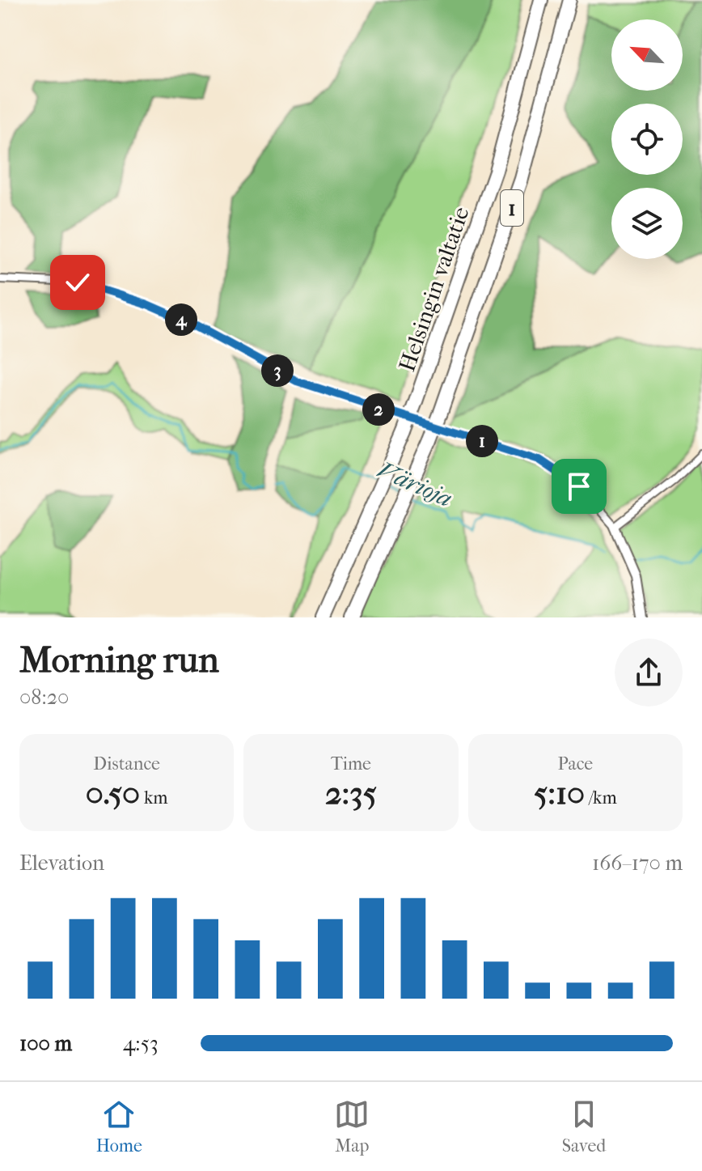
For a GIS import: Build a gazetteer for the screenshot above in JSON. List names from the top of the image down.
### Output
{
  "streets": {
    "highway": ["1", "Helsingin valtatie"]
  },
  "water": ["Värioja"],
  "north": "top left",
  "page": {
    "pins": [
      "4",
      "3",
      "2",
      "1"
    ],
    "heading": ["Morning run", "08:20"],
    "stats": [
      ["Distance", "0.50 km"],
      ["Time", "2:35"],
      ["Pace", "5:10 /km"]
    ],
    "chart": ["Elevation", "166–170 m"],
    "list": [
      {
        "name": "100 m",
        "note": "4:53"
      }
    ],
    "tabs": ["Home", "Map", "Saved"]
  }
}
